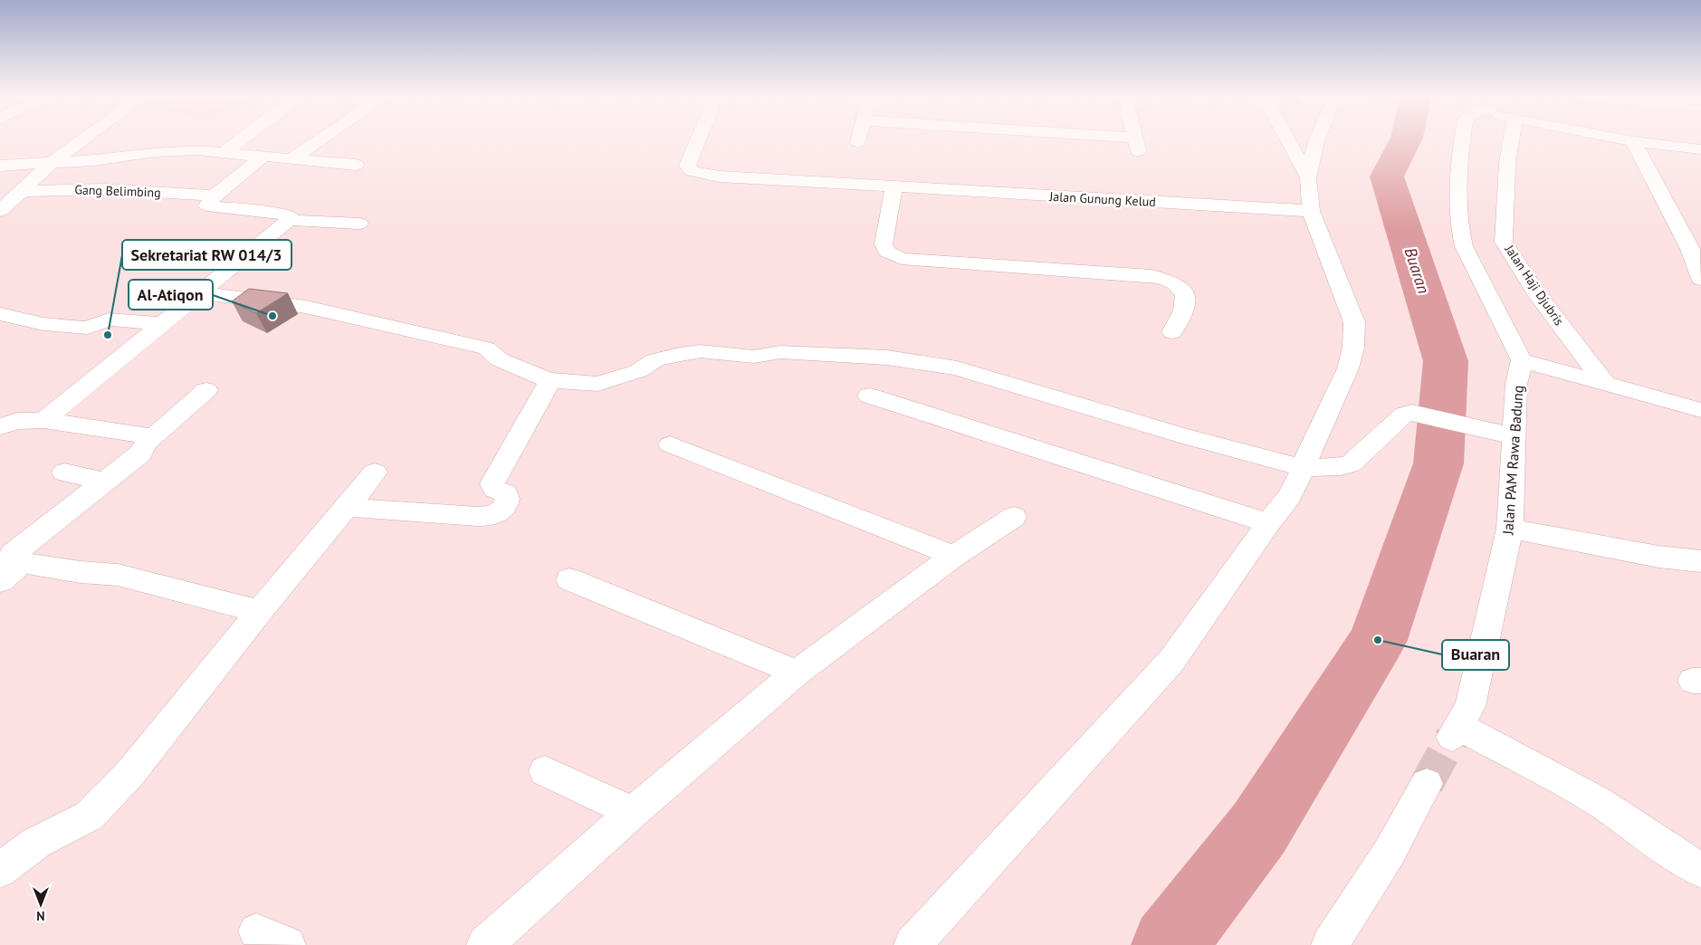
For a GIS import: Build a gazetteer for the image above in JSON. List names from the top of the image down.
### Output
{
  "streets": {
    "street": [
      "Gang Belimbing",
      "Jalan Gunung Kelud",
      "Jalan Haji Djubris",
      "Jalan PAM Rawa Badung"
    ]
  },
  "water": ["Buaran"],
  "places": ["Al-Atiqon", "Sekretariat RW 014/3", "Buaran"],
  "north": "bottom"
}
